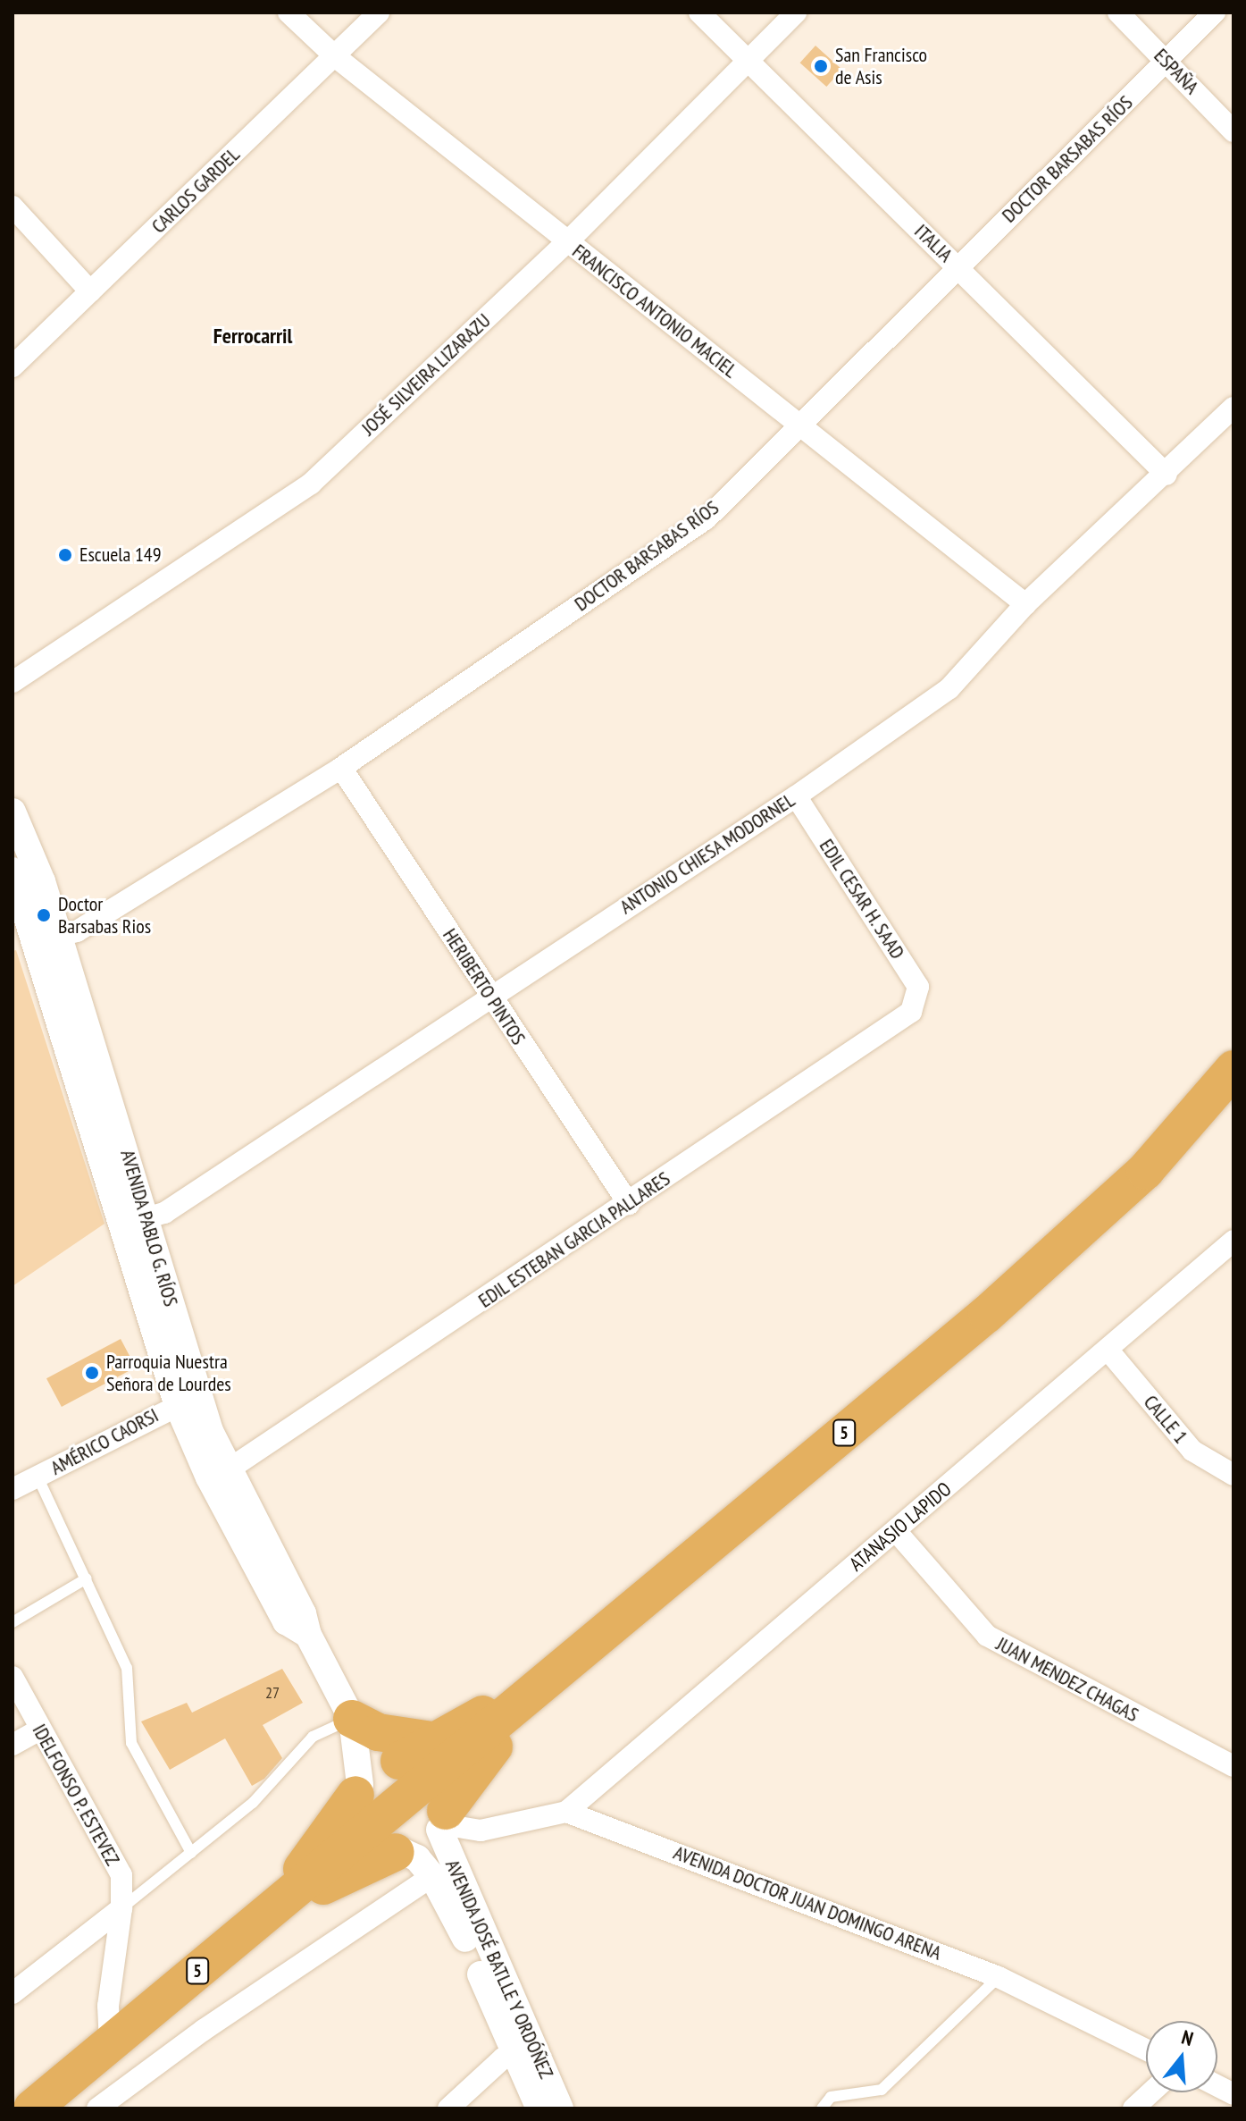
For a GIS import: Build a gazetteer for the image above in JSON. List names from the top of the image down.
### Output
{
  "streets": {
    "highway": ["5"],
    "street": [
      "ESPAÑA",
      "DOCTOR BARSABAS RÍOS",
      "CARLOS GARDEL",
      "ITALIA",
      "FRANCISCO ANTONIO MACIEL",
      "JOSÉ SILVEIRA LIZARAZU",
      "ANTONIO CHIESA MODORNEL",
      "EDIL CESAR H. SAAD",
      "HERIBERTO PINTOS",
      "AVENIDA PABLO G. RÍOS",
      "EDIL ESTEBAN GARCIA PALLARES",
      "CALLE 1",
      "AMÉRICO CAORSI",
      "ATANASIO LAPIDO",
      "JUAN MENDEZ CHAGAS",
      "IDELFONSO P. ESTEVEZ",
      "AVENIDA DOCTOR JUAN DOMINGO ARENA",
      "AVENIDA JOSÉ BATLLE Y ORDÓÑEZ"
    ]
  },
  "crossings": [
    ["ESPAÑA", "DOCTOR BARSABAS RÍOS"],
    ["DOCTOR BARSABAS RÍOS", "ITALIA"],
    ["DOCTOR BARSABAS RÍOS", "FRANCISCO ANTONIO MACIEL"],
    ["DOCTOR BARSABAS RÍOS", "HERIBERTO PINTOS"],
    ["DOCTOR BARSABAS RÍOS", "AVENIDA PABLO G. RÍOS"],
    ["CARLOS GARDEL", "FRANCISCO ANTONIO MACIEL"],
    ["ITALIA", "JOSÉ SILVEIRA LIZARAZU"],
    ["ITALIA", "ANTONIO CHIESA MODORNEL"],
    ["FRANCISCO ANTONIO MACIEL", "JOSÉ SILVEIRA LIZARAZU"],
    ["FRANCISCO ANTONIO MACIEL", "ANTONIO CHIESA MODORNEL"],
    ["ANTONIO CHIESA MODORNEL", "EDIL CESAR H. SAAD"],
    ["ANTONIO CHIESA MODORNEL", "HERIBERTO PINTOS"],
    ["ANTONIO CHIESA MODORNEL", "AVENIDA PABLO G. RÍOS"],
    ["EDIL CESAR H. SAAD", "EDIL ESTEBAN GARCIA PALLARES"],
    ["HERIBERTO PINTOS", "EDIL ESTEBAN GARCIA PALLARES"],
    ["AVENIDA PABLO G. RÍOS", "EDIL ESTEBAN GARCIA PALLARES"],
    ["AVENIDA PABLO G. RÍOS", "5"],
    ["AVENIDA PABLO G. RÍOS", "AMÉRICO CAORSI"],
    ["AVENIDA PABLO G. RÍOS", "AVENIDA JOSÉ BATLLE Y ORDÓÑEZ"],
    ["CALLE 1", "ATANASIO LAPIDO"],
    ["5", "IDELFONSO P. ESTEVEZ"],
    ["5", "AVENIDA JOSÉ BATLLE Y ORDÓÑEZ"],
    ["ATANASIO LAPIDO", "JUAN MENDEZ CHAGAS"],
    ["ATANASIO LAPIDO", "AVENIDA DOCTOR JUAN DOMINGO ARENA"]
  ],
  "districts": ["Ferrocarril"],
  "places": [
    "San Francisco de Asis",
    "Escuela 149",
    "Doctor Barsabas Rios",
    "Parroquia Nuestra Señora de Lourdes"
  ],
  "house_numbers": ["27"],
  "north": "top"
}
